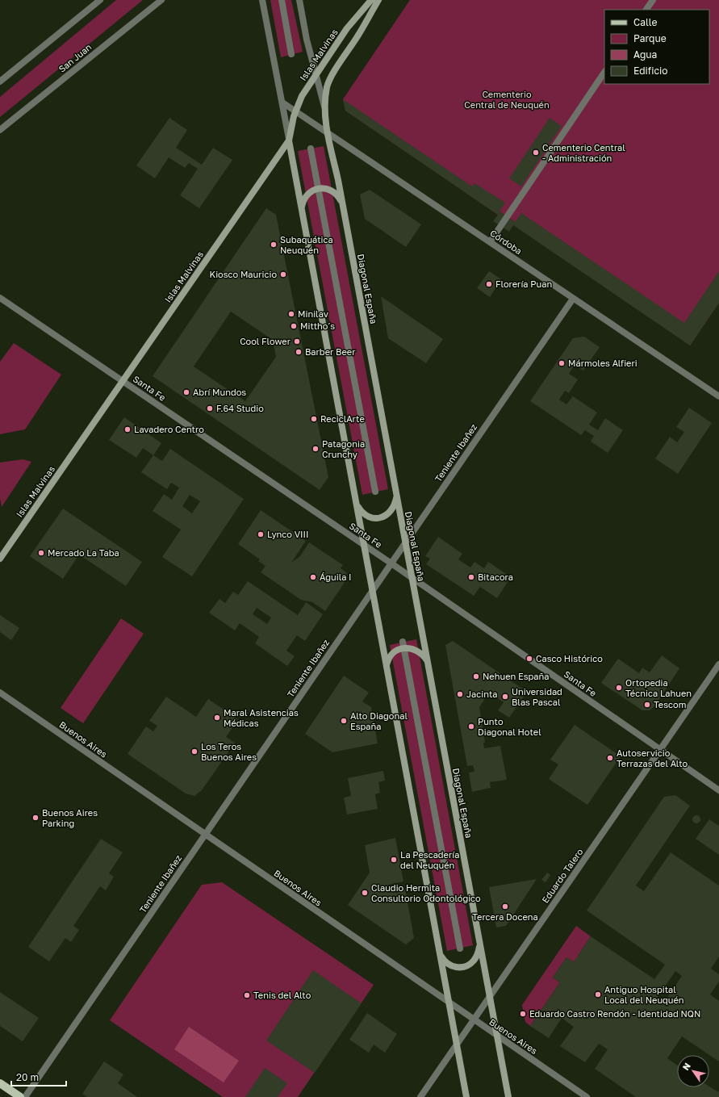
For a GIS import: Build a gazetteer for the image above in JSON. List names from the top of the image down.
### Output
{
  "streets": {
    "main road": ["Islas Malvinas", "Diagonal España"],
    "street": [
      "San Juan",
      "Córdoba",
      "Santa Fe",
      "Teniente Ibañez",
      "Buenos Aires",
      "Eduardo Talero"
    ]
  },
  "crossings": [
    ["Islas Malvinas", "Córdoba"],
    ["Islas Malvinas", "Diagonal España"],
    ["Islas Malvinas", "Santa Fe"],
    ["Córdoba", "Diagonal España"],
    ["Córdoba", "Teniente Ibañez"],
    ["Diagonal España", "Santa Fe"],
    ["Diagonal España", "Teniente Ibañez"],
    ["Diagonal España", "Buenos Aires"],
    ["Diagonal España", "Eduardo Talero"],
    ["Santa Fe", "Teniente Ibañez"],
    ["Santa Fe", "Eduardo Talero"],
    ["Teniente Ibañez", "Buenos Aires"],
    ["Buenos Aires", "Eduardo Talero"]
  ],
  "parks": ["Cementerio Central de Neuquén"],
  "places": [
    "Cementerio Central - Administración",
    "Subaquática Neuquén",
    "Kiosco Mauricio",
    "Florería Puan",
    "Minilav",
    "Mittho´s",
    "Cool Flower",
    "Barber Beer",
    "Mármoles Alfieri",
    "Abrí Mundos",
    "F.64 Studio",
    "ReciclArte",
    "Lavadero Centro",
    "Patagonia Crunchy",
    "Lynco VIII",
    "Mercado La Taba",
    "Águila I",
    "Bitacora",
    "Casco Histórico",
    "Nehuen España",
    "Ortopedia Técnica Lahuen",
    "Jacinta",
    "Universidad Blas Pascal",
    "Tescom",
    "Maral Asistencias Médicas",
    "Alto Diagonal España",
    "Punto Diagonal Hotel",
    "Los Teros Buenos Aires",
    "Autoservicio Terrazas del Alto",
    "Buenos Aires Parking",
    "La Pescadería del Neuquén",
    "Claudio Hermita Consultorio Odontológico",
    "Tercera Docena",
    "Antiguo Hospital Local del Neuquén",
    "Tenis del Alto",
    "Eduardo Castro Rendón - Identidad NQN"
  ],
  "legend": [
    "Calle",
    "Parque",
    "Agua",
    "Edificio"
  ],
  "scale_bar": "20 m",
  "north": "top left"
}
